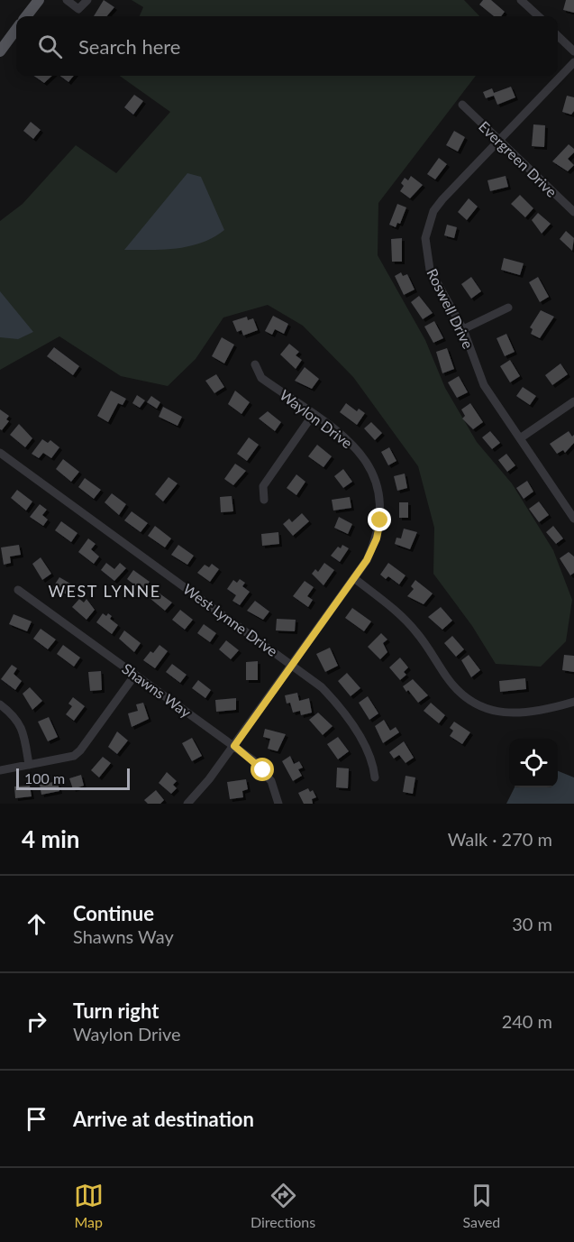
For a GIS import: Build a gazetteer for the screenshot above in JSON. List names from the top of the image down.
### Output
{
  "streets": {
    "street": [
      "Evergreen Drive",
      "Roswell Drive",
      "Waylon Drive",
      "West Lynne Drive",
      "Shawns Way"
    ]
  },
  "crossings": [
    ["Evergreen Drive", "Roswell Drive"],
    ["Waylon Drive", "West Lynne Drive"],
    ["Waylon Drive", "Shawns Way"]
  ],
  "districts": ["WEST LYNNE"],
  "scale_bar": "100 m",
  "page": {
    "search": "Search here",
    "scale": "100 m",
    "heading": ["4 min", "Walk · 270 m"],
    "list": [
      ["Continue", "Shawns Way", "30 m"],
      ["Turn right", "Waylon Drive", "240 m"],
      "Arrive at destination"
    ],
    "nav": ["Map", "Directions", "Saved"]
  }
}
